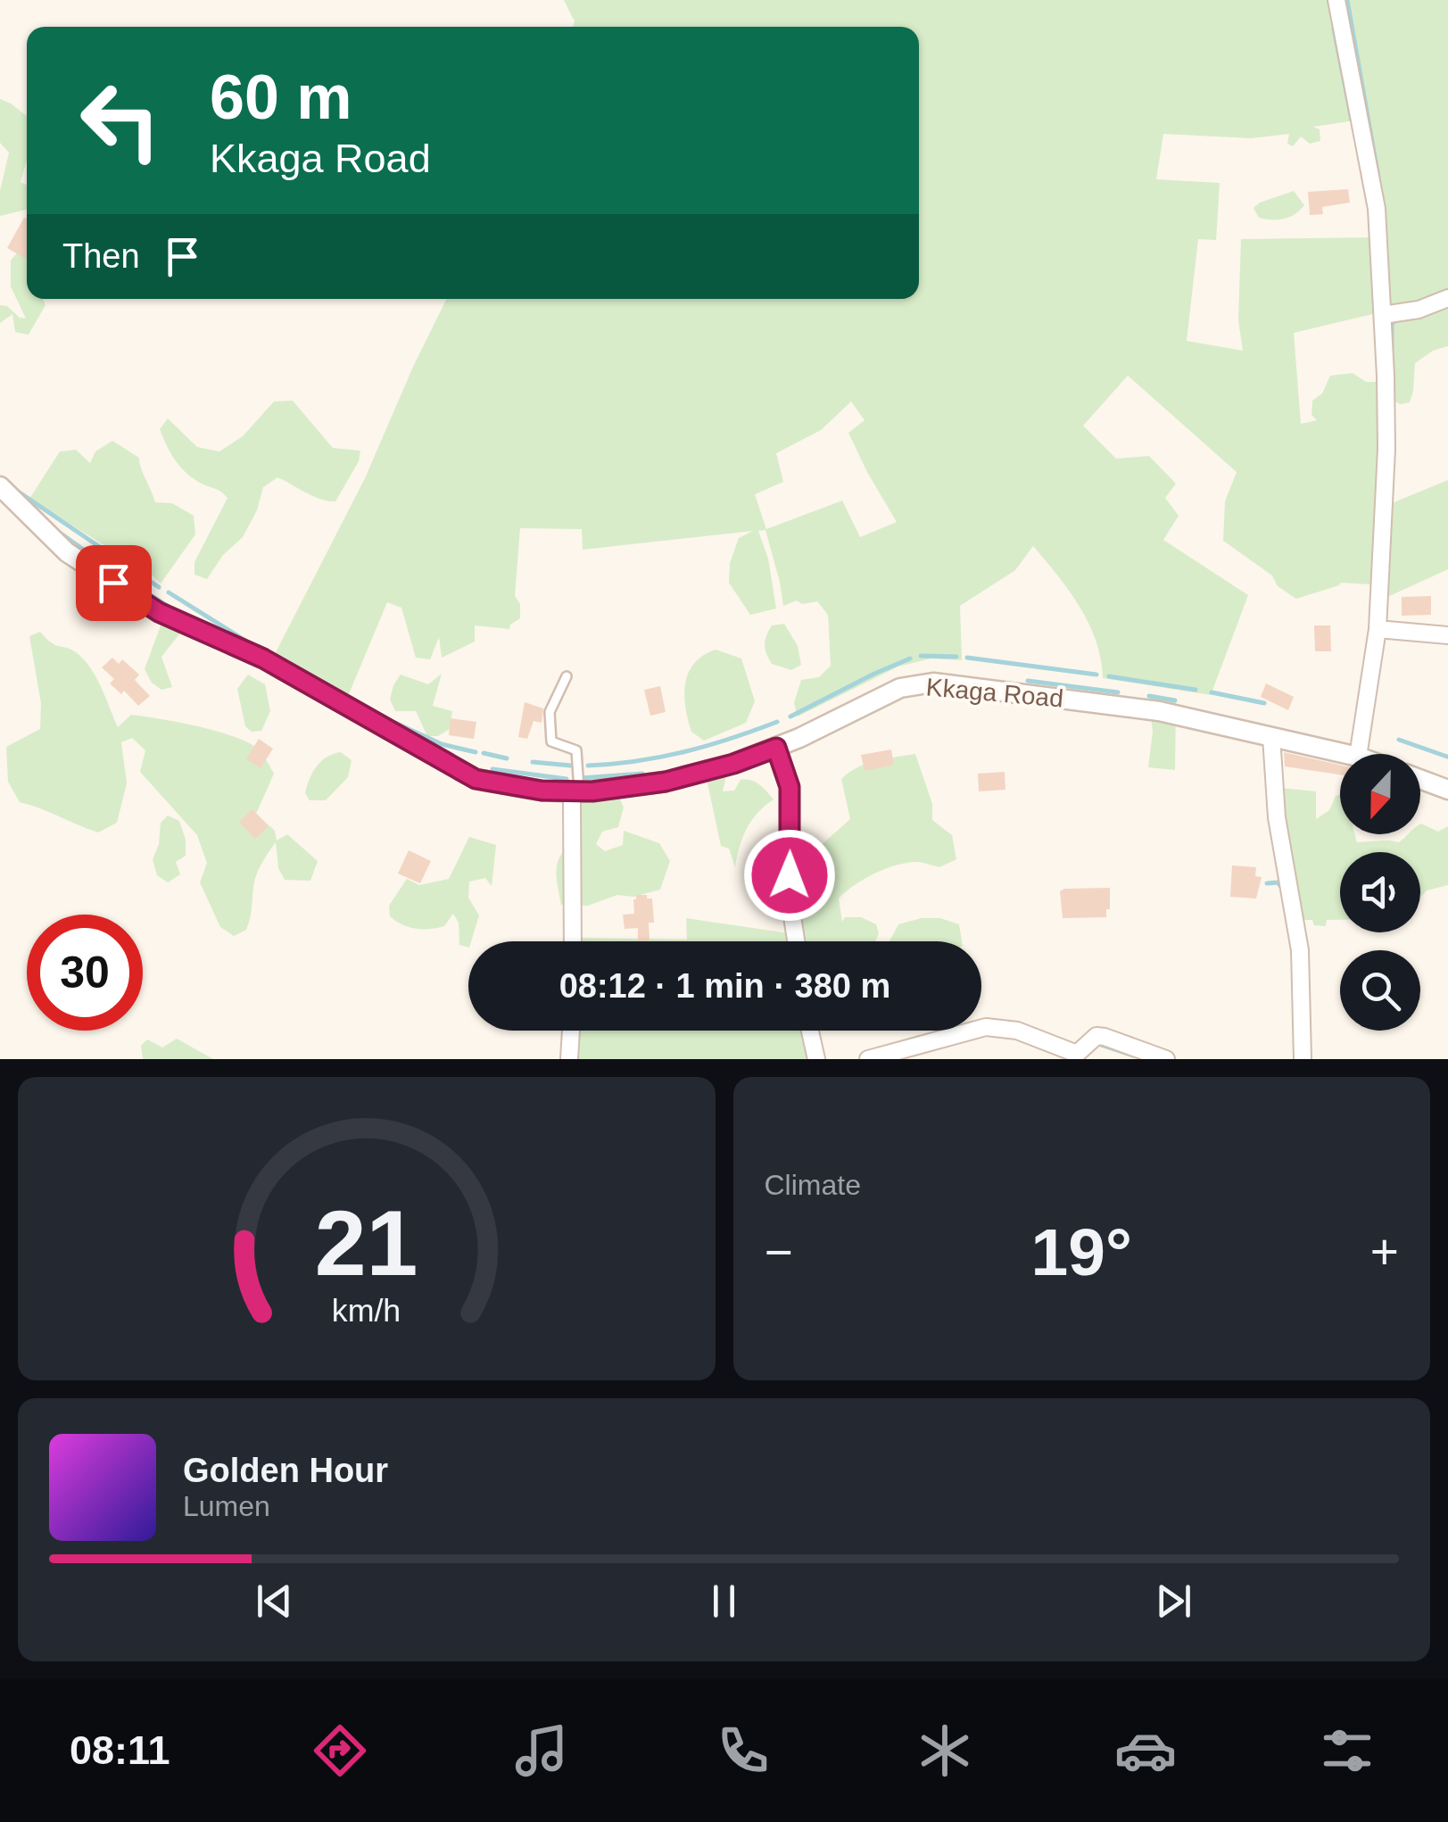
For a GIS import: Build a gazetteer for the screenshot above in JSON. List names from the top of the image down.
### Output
{
  "streets": {
    "street": ["Kkaga Road"]
  },
  "north": "bottom",
  "page": {
    "turn": ["60 m", "Kkaga Road"],
    "then": "Then",
    "limit": "30",
    "trip": "08:12 · 1 min · 380 m",
    "tile": "Climate",
    "heat": ["−", "19°", "+"],
    "song": ["Golden Hour", "Lumen"],
    "tabs": "08:11",
    "gauge": ["21", "km/h"]
  }
}
